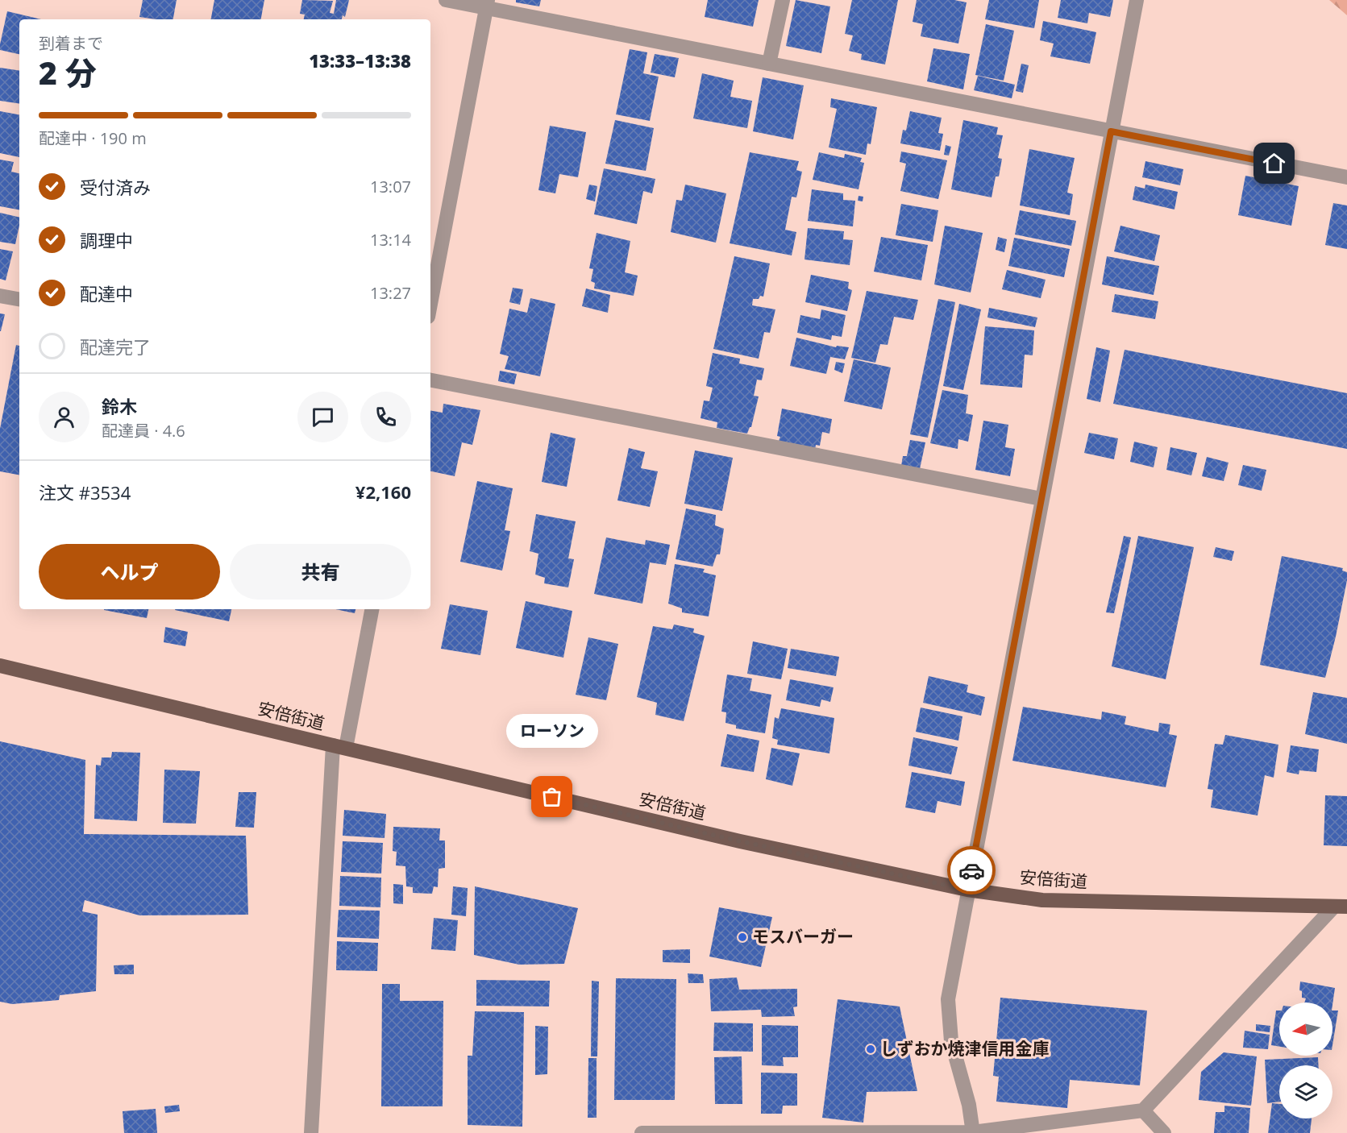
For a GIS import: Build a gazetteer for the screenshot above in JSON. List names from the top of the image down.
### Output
{
  "streets": {
    "main road": ["安倍街道"]
  },
  "places": ["ローソン", "モスバーガー", "しずおか焼津信用金庫"],
  "north": "left",
  "page": {
    "heading": ["2 分", "到着まで", "13:33–13:38"],
    "panel": [
      "鈴木",
      "配達員 · 4.6",
      "注文 #3534",
      "¥2,160"
    ],
    "bar": "配達中 · 190 m",
    "list": [
      ["受付済み", "13:07"],
      ["調理中", "13:14"],
      ["配達中", "13:27"],
      "配達完了"
    ],
    "buttons": ["ヘルプ", "共有"],
    "bubble": "ローソン"
  }
}
